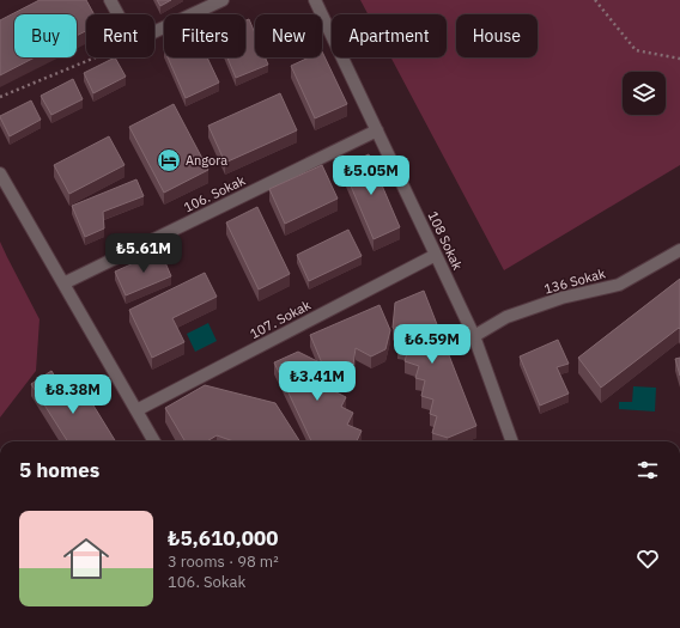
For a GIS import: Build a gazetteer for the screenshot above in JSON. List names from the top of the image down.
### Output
{
  "streets": {
    "street": [
      "106. Sokak",
      "108 Sokak",
      "136 Sokak",
      "107. Sokak"
    ]
  },
  "crossings": [
    ["106. Sokak", "108 Sokak"],
    ["108 Sokak", "136 Sokak"],
    ["108 Sokak", "107. Sokak"]
  ],
  "places": {
    "hotel": ["Angora"]
  },
  "page": {
    "chip": [
      "Buy",
      "Rent",
      "Filters",
      "New",
      "Apartment",
      "House"
    ],
    "price": [
      "₺5.05M",
      "₺5.61M",
      "₺6.59M",
      "₺3.41M",
      "₺8.38M"
    ],
    "heading": "5 homes",
    "list": [
      {
        "name": "₺5,610,000",
        "note": "3 rooms · 98 m² · 106. Sokak"
      }
    ]
  }
}
